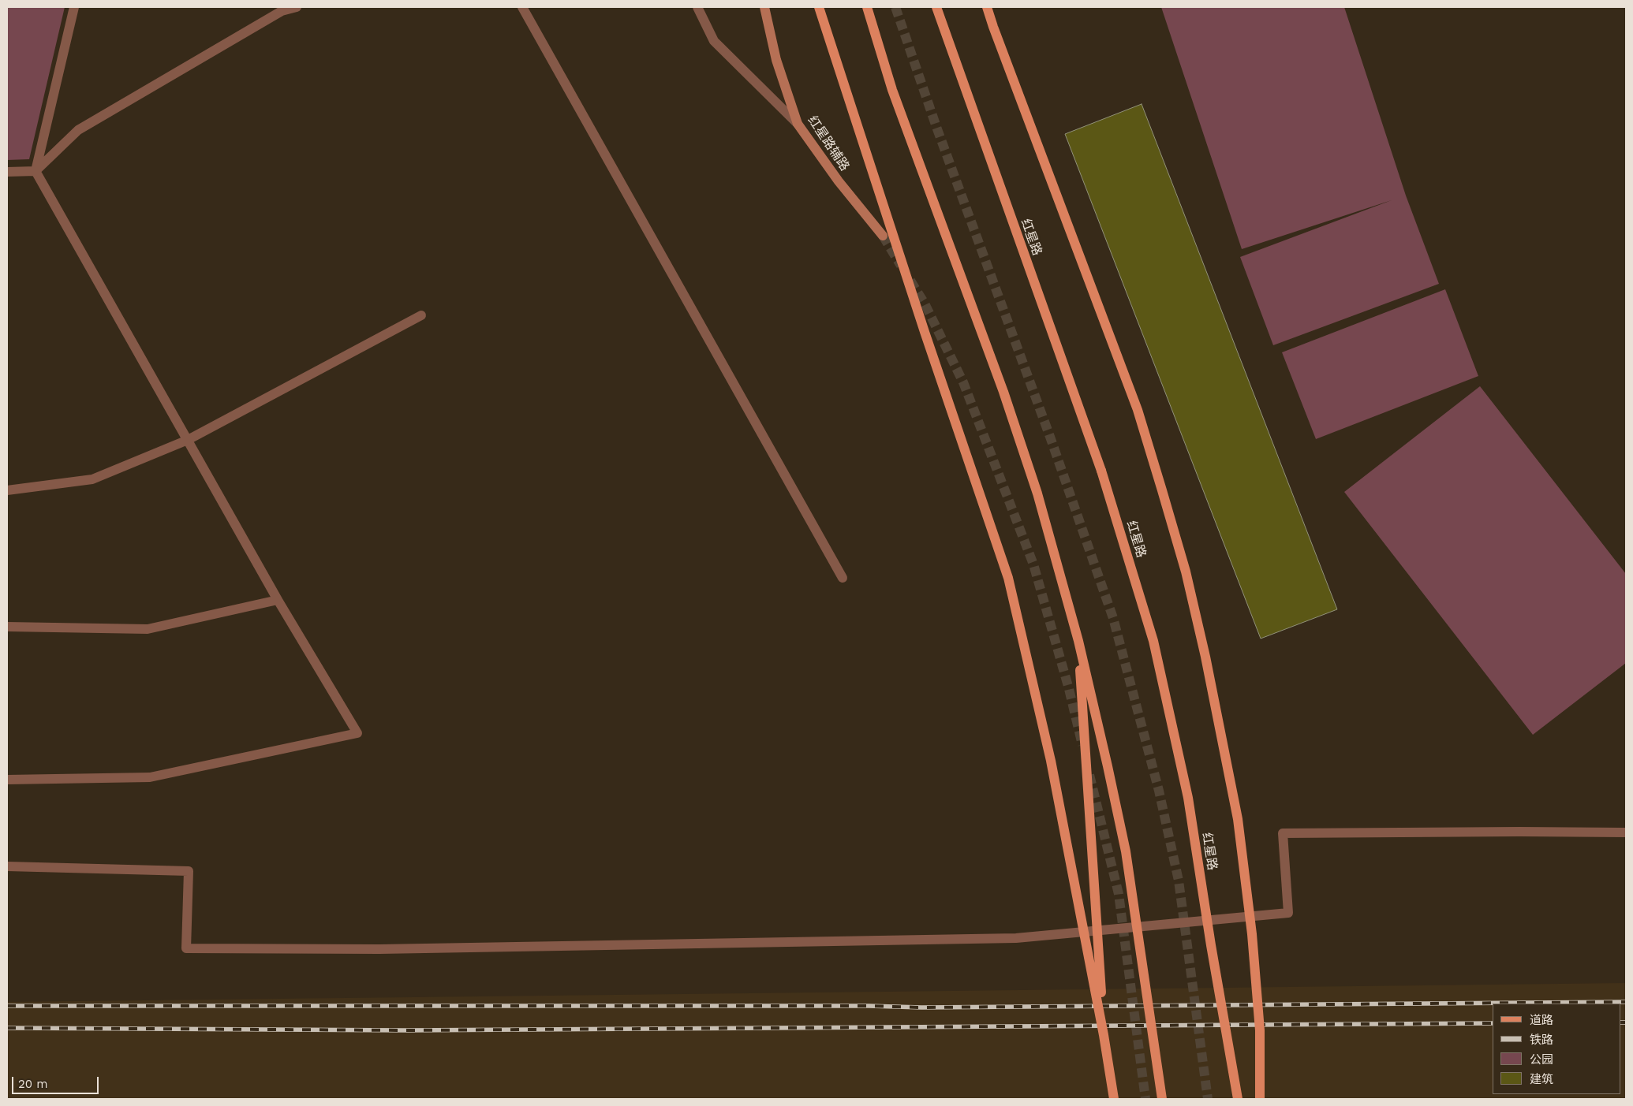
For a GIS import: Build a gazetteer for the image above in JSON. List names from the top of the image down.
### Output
{
  "streets": {
    "main road": ["红星路辅路", "红星路"]
  },
  "legend": [
    "道路",
    "铁路",
    "公园",
    "建筑"
  ],
  "scale_bar": "20 m"
}
